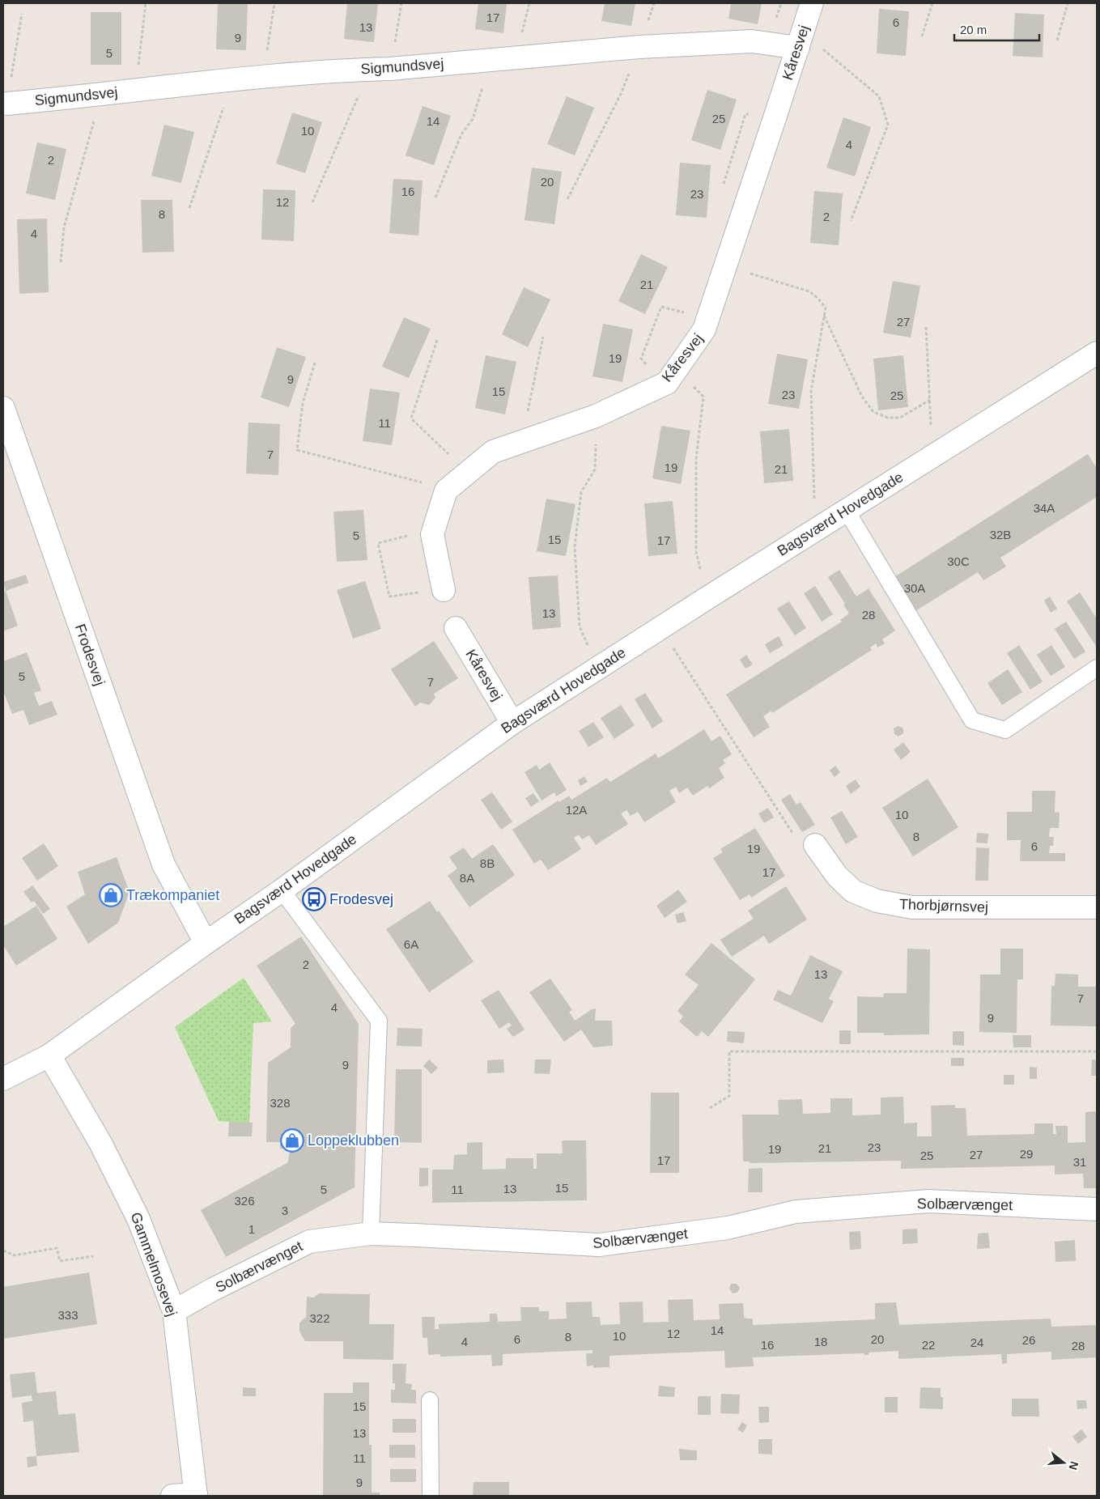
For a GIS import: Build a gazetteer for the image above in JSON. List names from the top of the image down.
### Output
{
  "streets": {
    "street": [
      "Kåresvej",
      "Sigmundsvej",
      "Bagsværd Hovedgade",
      "Frodesvej",
      "Thorbjørnsvej",
      "Solbærvænget",
      "Gammelmosevej"
    ]
  },
  "crossings": [
    ["Kåresvej", "Sigmundsvej"],
    ["Kåresvej", "Bagsværd Hovedgade"],
    ["Bagsværd Hovedgade", "Frodesvej"],
    ["Bagsværd Hovedgade", "Gammelmosevej"],
    ["Solbærvænget", "Gammelmosevej"]
  ],
  "places": {
    "shop": ["Trækompaniet", "Loppeklubben"],
    "bus stop": ["Frodesvej"]
  },
  "house_numbers": [
    "17",
    "6",
    "13",
    "9",
    "5",
    "25",
    "14",
    "10",
    "4",
    "2",
    "20",
    "16",
    "23",
    "12",
    "8",
    "2",
    "4",
    "21",
    "27",
    "19",
    "9",
    "15",
    "23",
    "25",
    "11",
    "7",
    "19",
    "21",
    "34A",
    "32B",
    "5",
    "15",
    "17",
    "30C",
    "30A",
    "13",
    "28",
    "5",
    "7",
    "12A",
    "10",
    "8",
    "6",
    "19",
    "8B",
    "17",
    "8A",
    "6A",
    "2",
    "13",
    "7",
    "4",
    "9",
    "9",
    "328",
    "23",
    "21",
    "19",
    "29",
    "27",
    "25",
    "17",
    "31",
    "15",
    "13",
    "5",
    "11",
    "326",
    "3",
    "1",
    "333",
    "322",
    "14",
    "12",
    "10",
    "8",
    "6",
    "20",
    "26",
    "4",
    "18",
    "24",
    "16",
    "22",
    "28",
    "15",
    "13",
    "11",
    "9"
  ],
  "scale_bar": "20 m",
  "north": "right"
}
